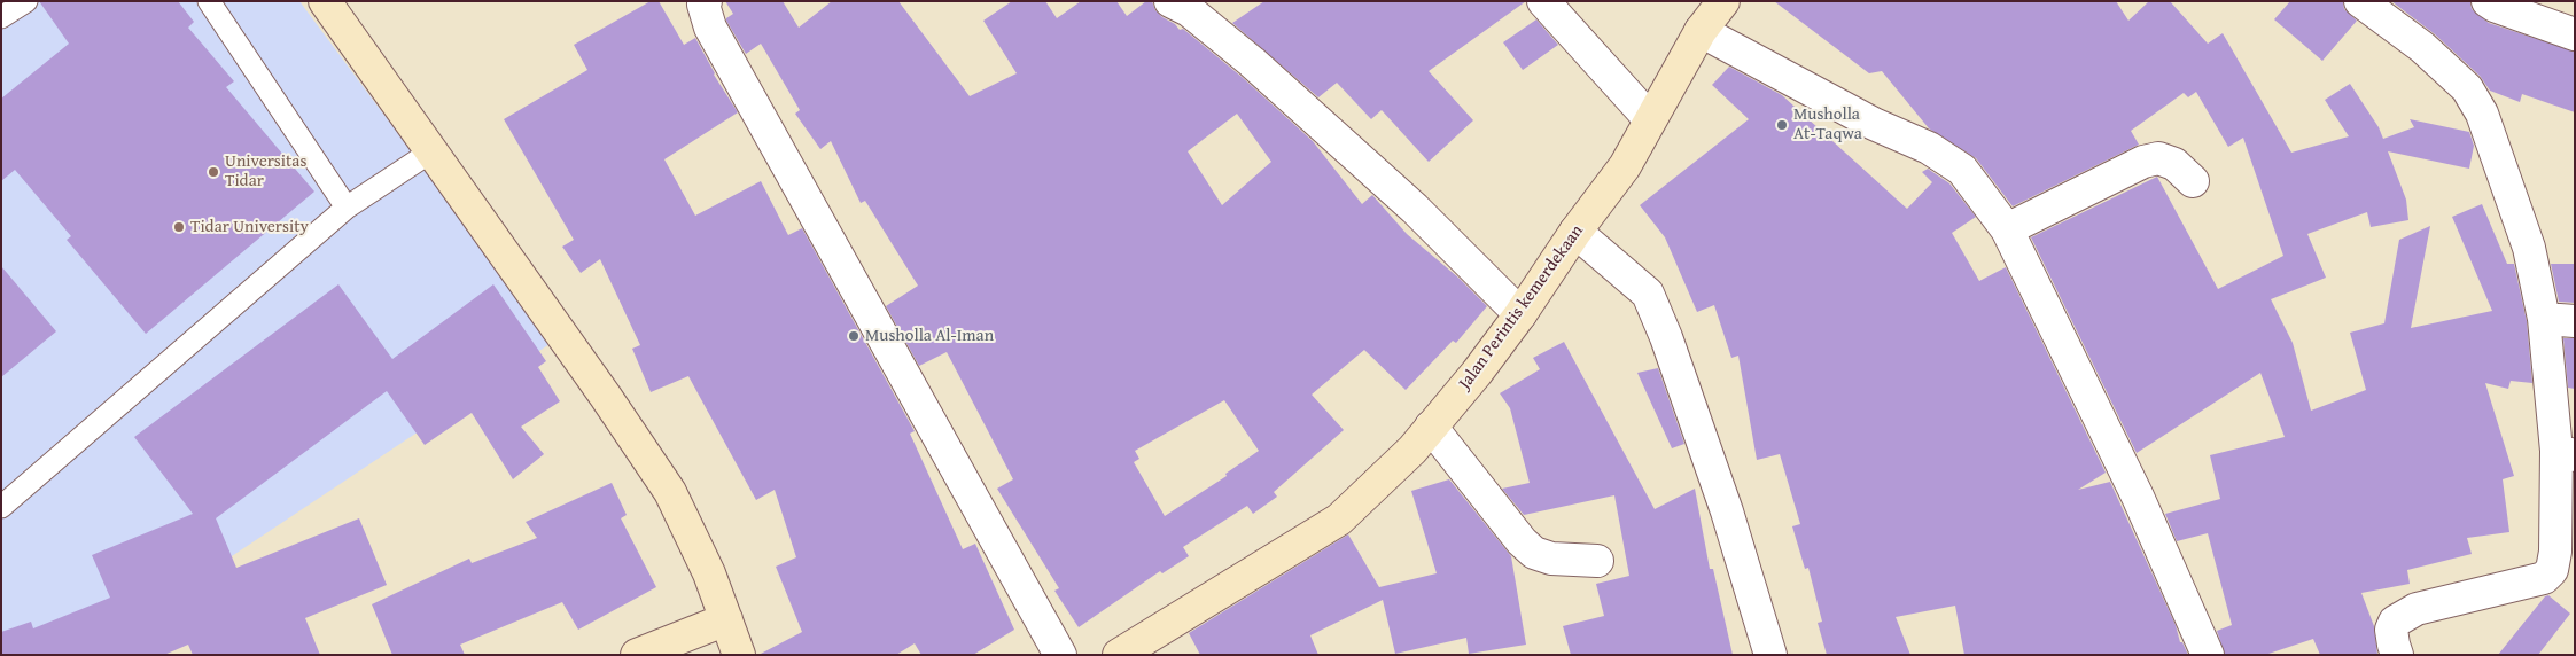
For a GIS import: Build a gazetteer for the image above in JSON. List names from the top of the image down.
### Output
{
  "streets": {
    "street": ["Jalan Perintis kemerdekaan"]
  },
  "places": [
    "Musholla At-Taqwa",
    "Universitas Tidar",
    "Tidar University",
    "Musholla Al-Iman"
  ]
}
